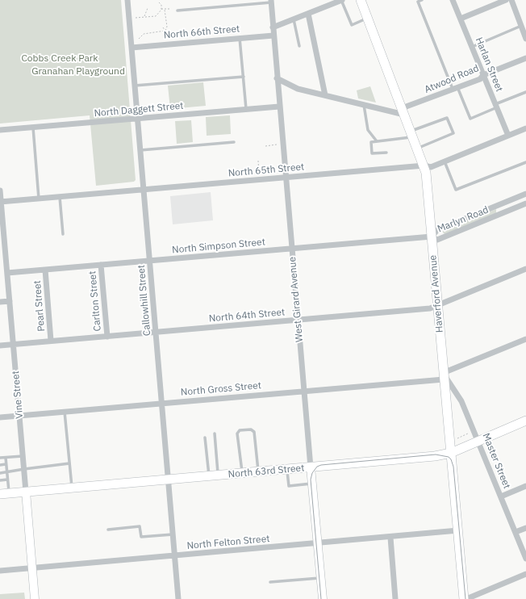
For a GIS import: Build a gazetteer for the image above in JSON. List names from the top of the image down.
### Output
{
  "streets": {
    "main road": ["Haverford Avenue", "North 63rd Street"],
    "street": [
      "North 66th Street",
      "Harlan Street",
      "Atwood Road",
      "North Daggett Street",
      "North 65th Street",
      "Marlyn Road",
      "North Simpson Street",
      "West Girard Avenue",
      "Callowhill Street",
      "Carlton Street",
      "Pearl Street",
      "North 64th Street",
      "North Gross Street",
      "Vine Street",
      "Master Street",
      "North Felton Street"
    ]
  },
  "crossings": [
    ["North 66th Street", "West Girard Avenue"],
    ["North 66th Street", "Callowhill Street"],
    ["Harlan Street", "Atwood Road"],
    ["Harlan Street", "North 65th Street"],
    ["Atwood Road", "Haverford Avenue"],
    ["North Daggett Street", "West Girard Avenue"],
    ["North Daggett Street", "Callowhill Street"],
    ["North 65th Street", "Haverford Avenue"],
    ["North 65th Street", "West Girard Avenue"],
    ["North 65th Street", "Callowhill Street"],
    ["North 65th Street", "Vine Street"],
    ["Marlyn Road", "North Simpson Street"],
    ["Marlyn Road", "Haverford Avenue"],
    ["North Simpson Street", "Haverford Avenue"],
    ["North Simpson Street", "West Girard Avenue"],
    ["North Simpson Street", "Callowhill Street"],
    ["North Simpson Street", "Carlton Street"],
    ["North Simpson Street", "Pearl Street"],
    ["North Simpson Street", "Vine Street"],
    ["Haverford Avenue", "North 64th Street"],
    ["Haverford Avenue", "North Gross Street"],
    ["Haverford Avenue", "Master Street"],
    ["Haverford Avenue", "North 63rd Street"],
    ["Haverford Avenue", "North Felton Street"],
    ["West Girard Avenue", "North 64th Street"],
    ["West Girard Avenue", "North Gross Street"],
    ["West Girard Avenue", "North 63rd Street"],
    ["West Girard Avenue", "North Felton Street"],
    ["Callowhill Street", "North 64th Street"],
    ["Callowhill Street", "North Gross Street"],
    ["Callowhill Street", "North 63rd Street"],
    ["Callowhill Street", "North Felton Street"],
    ["Carlton Street", "North 64th Street"],
    ["Pearl Street", "North 64th Street"],
    ["North 64th Street", "Vine Street"],
    ["North Gross Street", "Vine Street"],
    ["North Gross Street", "Master Street"],
    ["Vine Street", "North 63rd Street"],
    ["Vine Street", "North Felton Street"],
    ["Master Street", "North 63rd Street"]
  ],
  "parks": ["Cobbs Creek Park", "Granahan Playground"]
}
